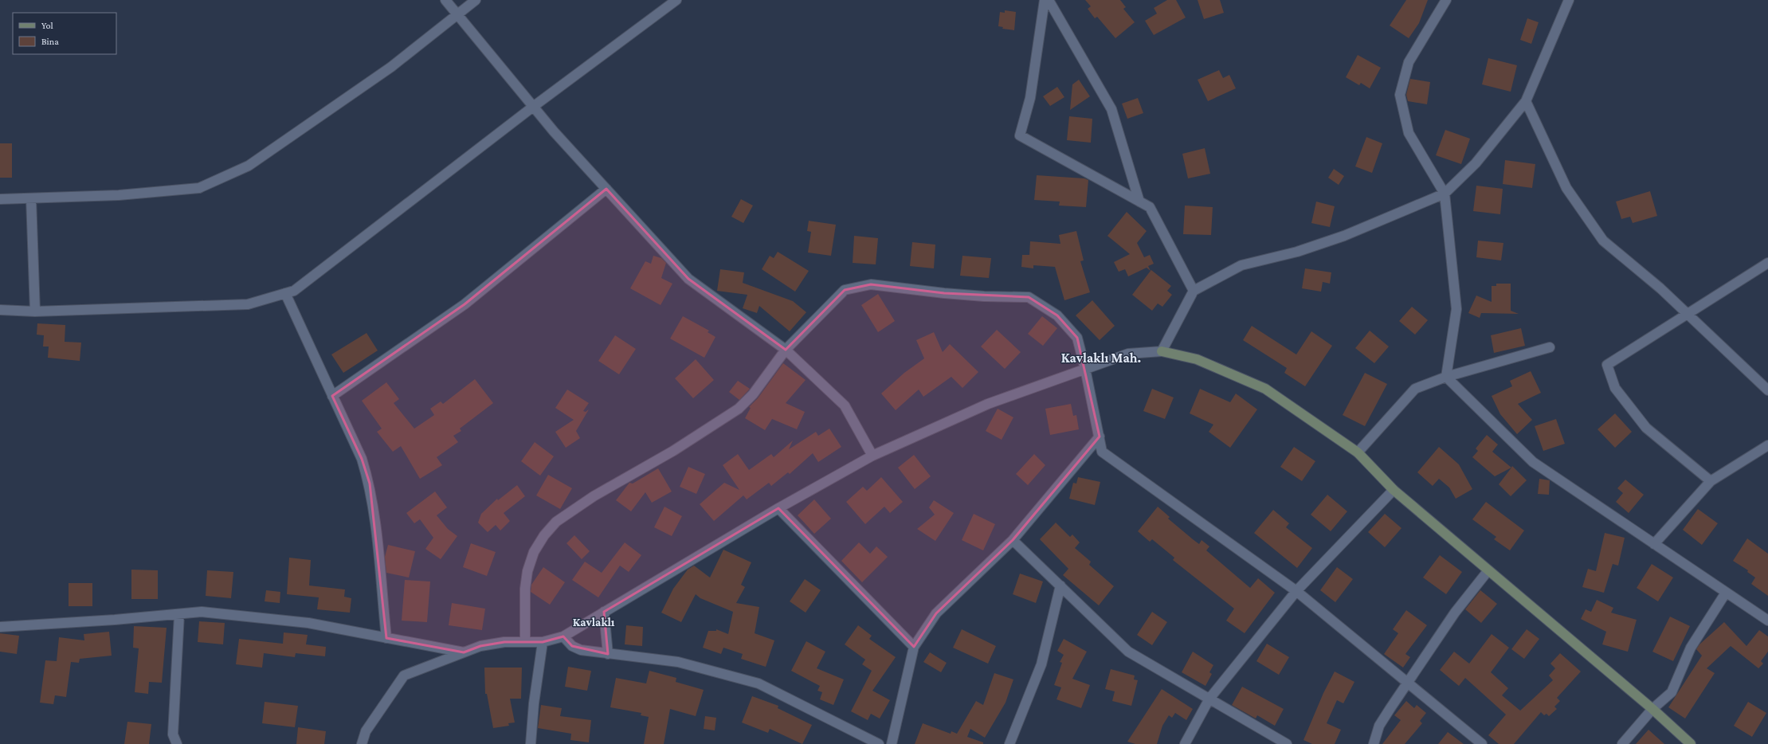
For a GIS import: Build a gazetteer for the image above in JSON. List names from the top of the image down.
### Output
{
  "districts": ["Kavlaklı Mah.", "Kavlaklı"],
  "legend": ["Yol", "Bina"]
}
